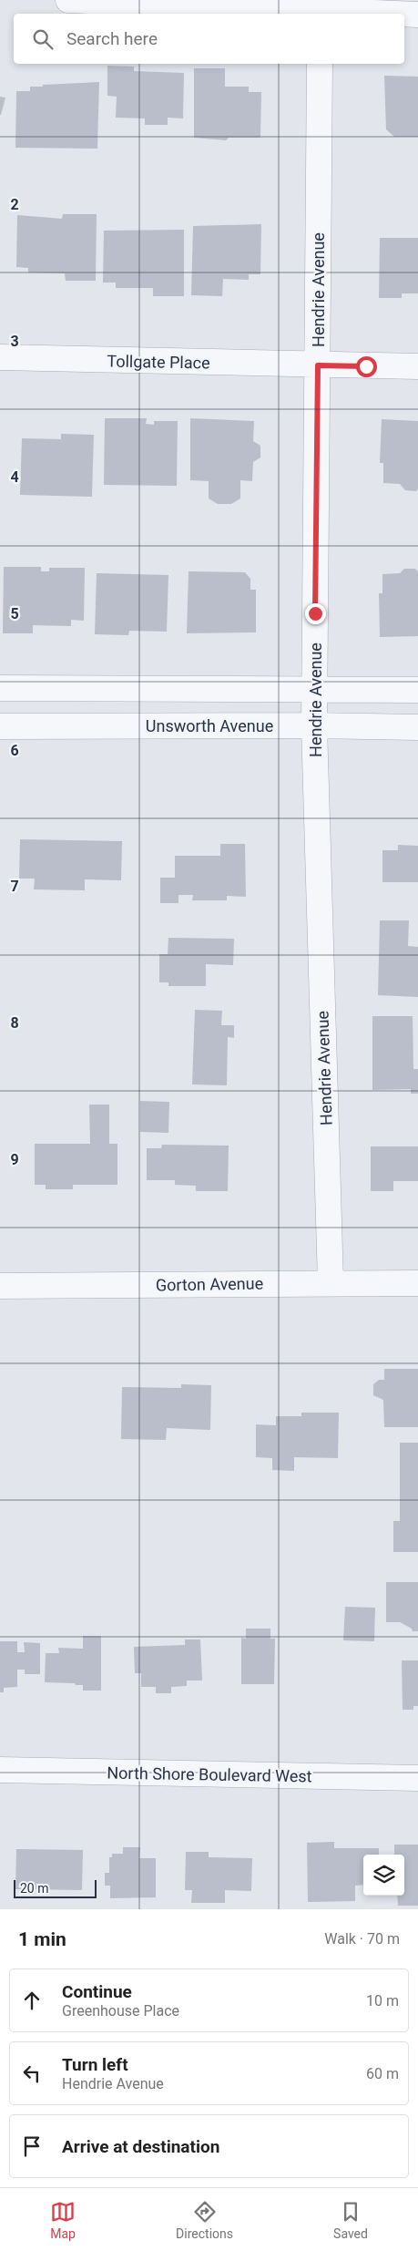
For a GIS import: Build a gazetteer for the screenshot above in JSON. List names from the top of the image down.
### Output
{
  "streets": {
    "street": [
      "Hendrie Avenue",
      "Tollgate Place",
      "Unsworth Avenue",
      "Gorton Avenue",
      "North Shore Boulevard West"
    ]
  },
  "crossings": [
    ["Hendrie Avenue", "Tollgate Place"],
    ["Hendrie Avenue", "Unsworth Avenue"],
    ["Hendrie Avenue", "Gorton Avenue"]
  ],
  "scale_bar": "20 m",
  "page": {
    "search": "Search here",
    "scale": "20 m",
    "heading": ["1 min", "Walk · 70 m"],
    "list": [
      ["Continue", "Greenhouse Place", "10 m"],
      ["Turn left", "Hendrie Avenue", "60 m"],
      "Arrive at destination"
    ],
    "nav": ["Map", "Directions", "Saved"]
  },
  "grid": {
    "rows": [
      "2",
      "3",
      "4",
      "5",
      "6",
      "7",
      "8",
      "9"
    ]
  }
}
